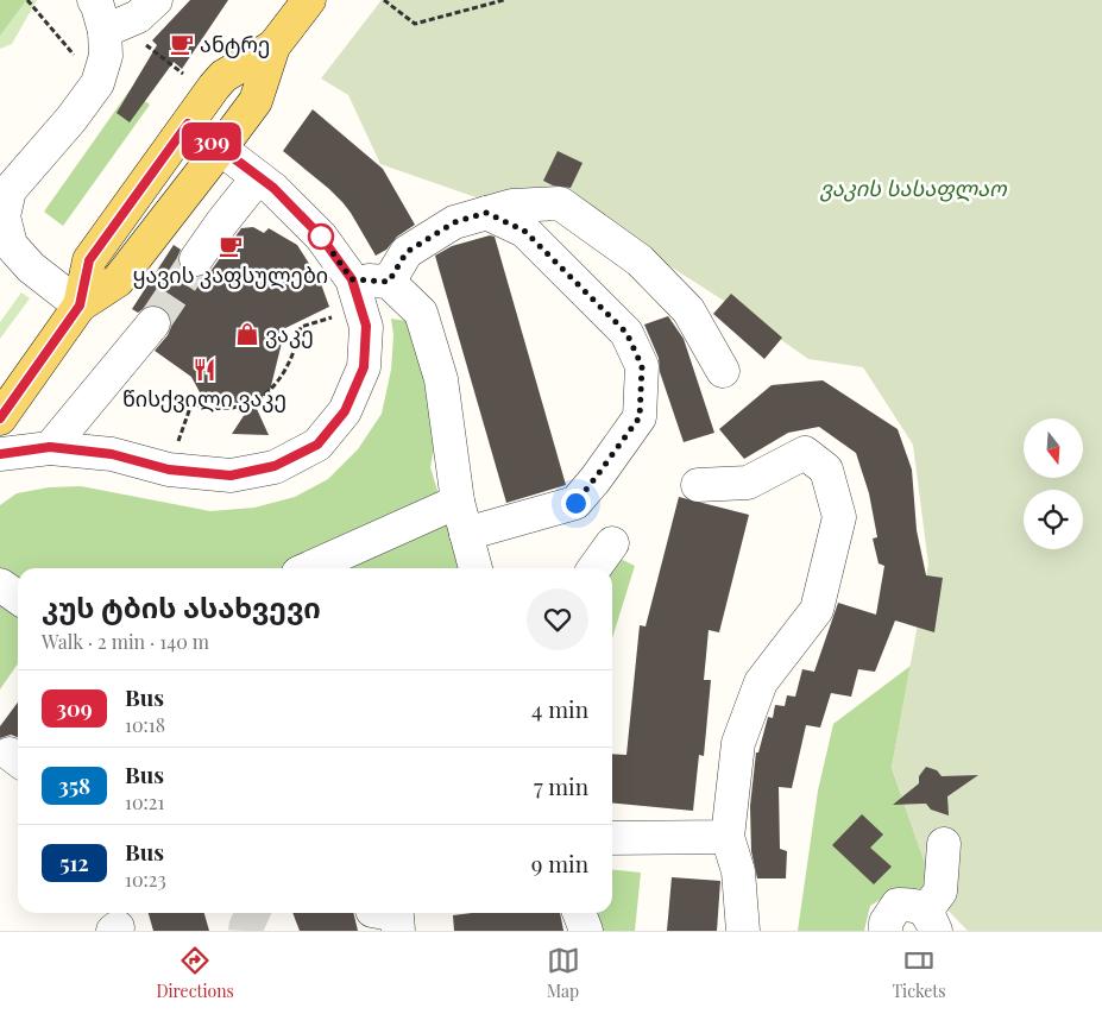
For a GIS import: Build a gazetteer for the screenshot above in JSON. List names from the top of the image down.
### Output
{
  "parks": ["ვაკის სასაფლაო"],
  "places": {
    "cafe": ["ანტრე", "ყავის კაფსულები"],
    "shop": ["ვაკე"],
    "restaurant": ["წისქვილი ვაკე"]
  },
  "lines": ["bus line 309"],
  "north": "bottom",
  "page": {
    "on_map": "309",
    "heading": ["კუს ტბის ასახვევი", "Walk · 2 min · 140 m"],
    "list": [
      {
        "mark": "309",
        "name": "Bus",
        "note": "10:18",
        "value": "4 min"
      },
      {
        "mark": "358",
        "name": "Bus",
        "note": "10:21",
        "value": "7 min"
      },
      {
        "mark": "512",
        "name": "Bus",
        "note": "10:23",
        "value": "9 min"
      }
    ],
    "tabs": ["Directions", "Map", "Tickets"]
  }
}
